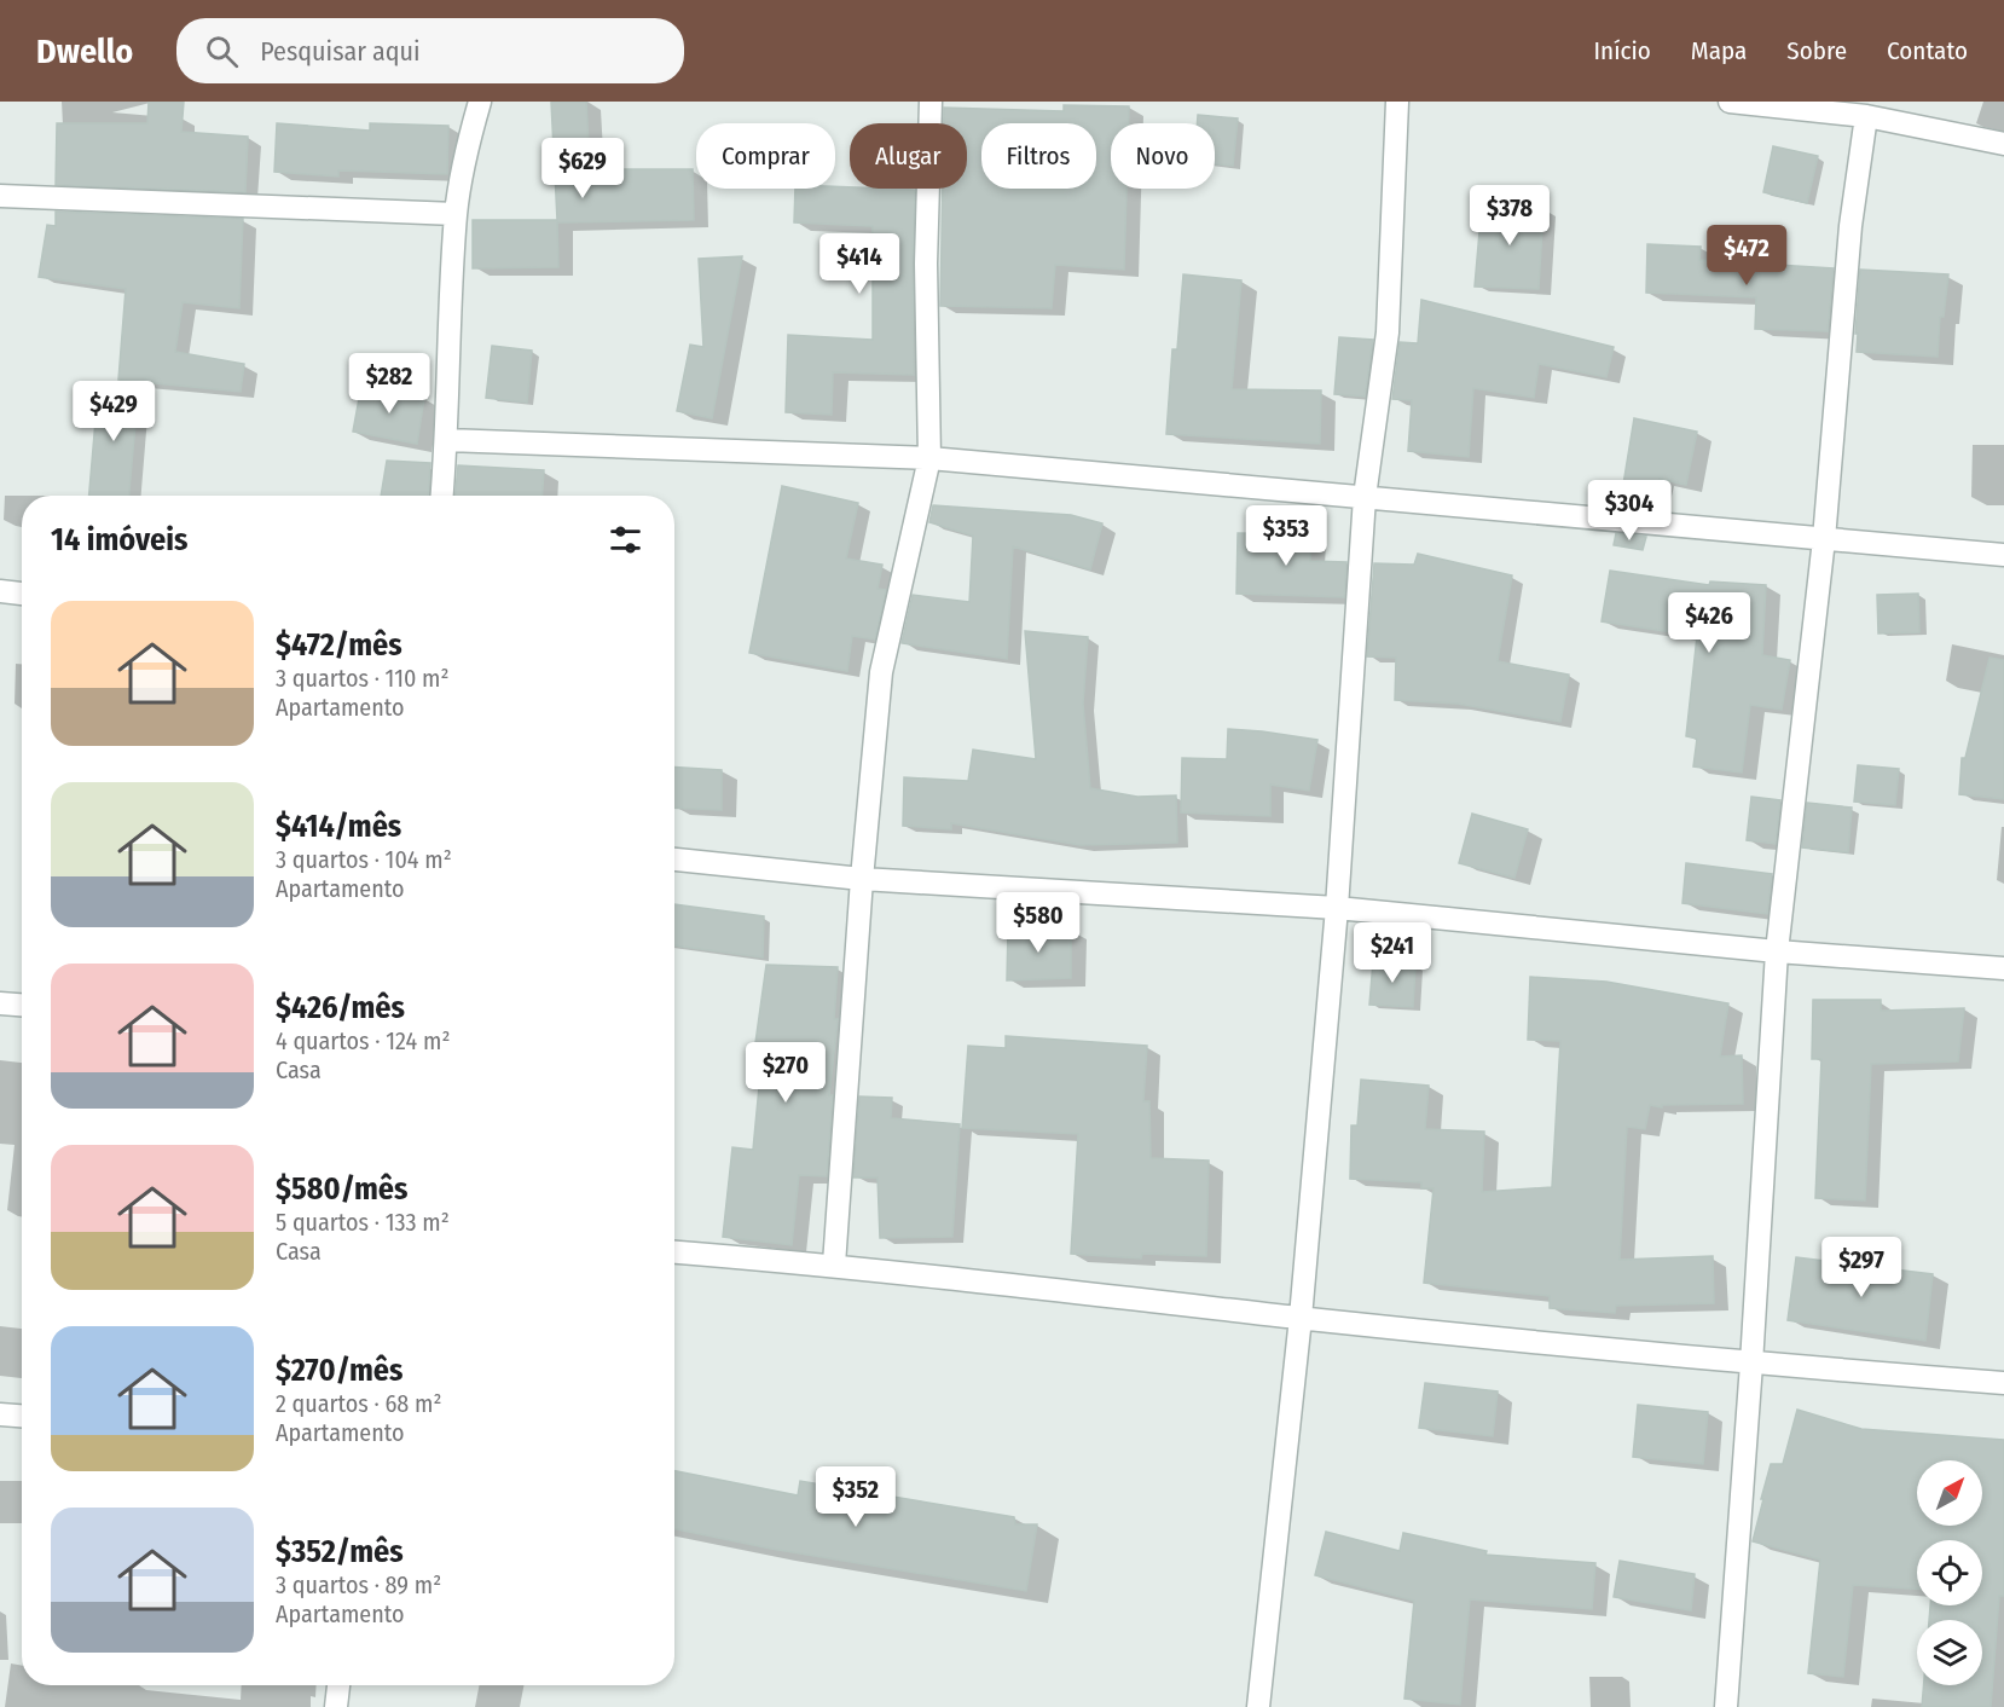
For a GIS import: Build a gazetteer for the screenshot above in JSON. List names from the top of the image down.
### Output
{
  "north": "top right",
  "page": {
    "header": "Dwello",
    "search": "Pesquisar aqui",
    "nav": [
      "Início",
      "Mapa",
      "Sobre",
      "Contato"
    ],
    "chip": [
      "Comprar",
      "Alugar",
      "Filtros",
      "Novo"
    ],
    "price": [
      "$629",
      "$378",
      "$472",
      "$414",
      "$282",
      "$429",
      "$304",
      "$353",
      "$426",
      "$580",
      "$241",
      "$270",
      "$297",
      "$352"
    ],
    "heading": "14 imóveis",
    "list": [
      {
        "name": "$472/mês",
        "note": "3 quartos · 110 m² · Apartamento"
      },
      {
        "name": "$414/mês",
        "note": "3 quartos · 104 m² · Apartamento"
      },
      {
        "name": "$426/mês",
        "note": "4 quartos · 124 m² · Casa"
      },
      {
        "name": "$580/mês",
        "note": "5 quartos · 133 m² · Casa"
      },
      {
        "name": "$270/mês",
        "note": "2 quartos · 68 m² · Apartamento"
      },
      {
        "name": "$352/mês",
        "note": "3 quartos · 89 m² · Apartamento"
      }
    ]
  }
}
